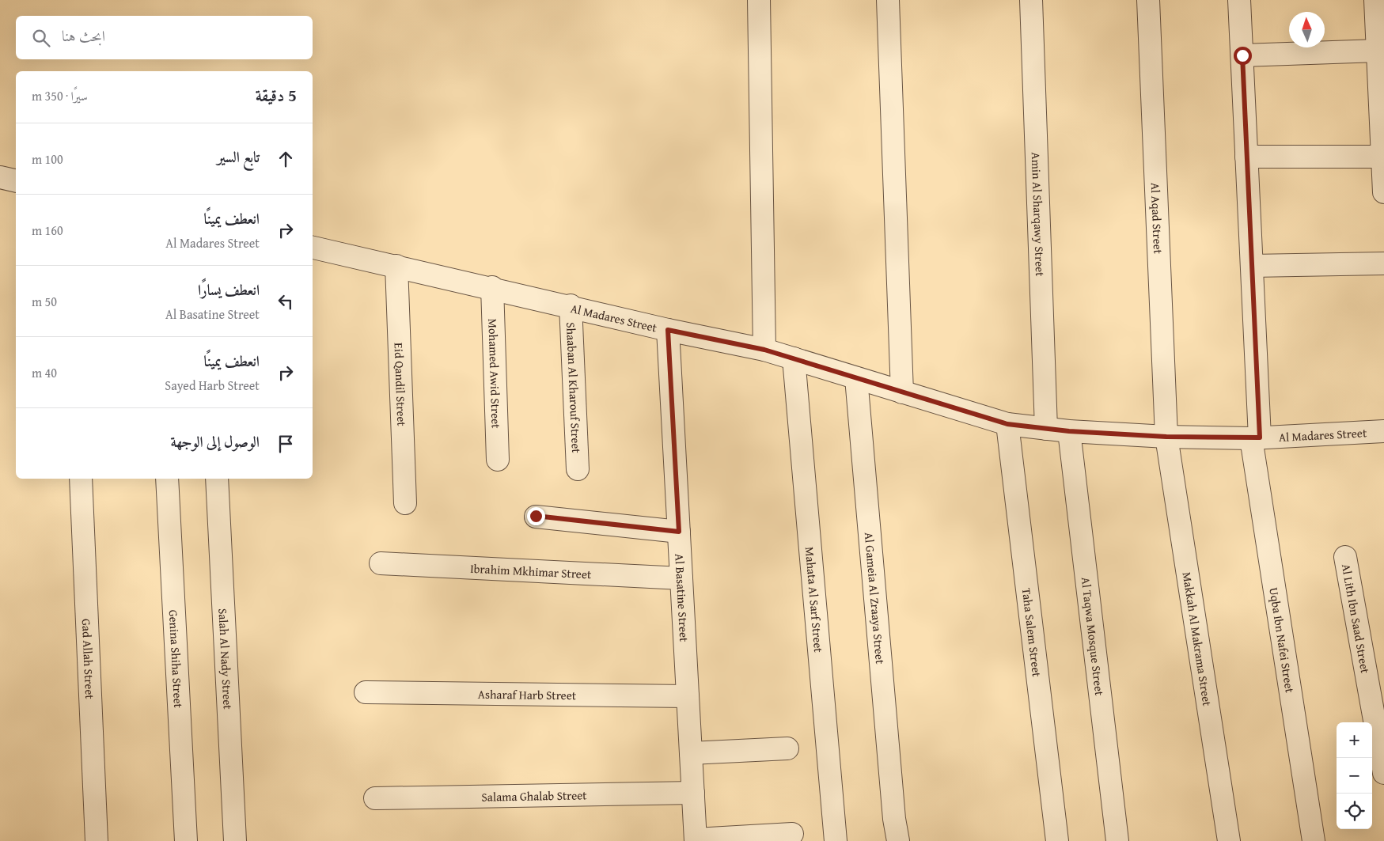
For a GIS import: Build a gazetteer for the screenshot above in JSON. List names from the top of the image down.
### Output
{
  "streets": {
    "street": [
      "Amin Al Sharqawy Street",
      "Al Aqad Street",
      "Al Madares Street",
      "Mohamed Awid Street",
      "Eid Qandil Street",
      "Shaaban Al Kharouf Street",
      "Ibrahim Mkhimar Street",
      "Al Basatine Street",
      "Al Gameia Al Zraaya Street",
      "Mahata Al Sarf Street",
      "Al Lith Ibn Saad Street",
      "Taha Salem Street",
      "Al Taqwa Mosque Street",
      "Makkah Al Makrama Street",
      "Uqba Ibn Nafei Street",
      "Gad Allah Street",
      "Genina Shiha Street",
      "Salah Al Nady Street",
      "Asharaf Harb Street",
      "Salama Ghalab Street"
    ]
  },
  "crossings": [
    ["Amin Al Sharqawy Street", "Al Madares Street"],
    ["Al Aqad Street", "Al Madares Street"],
    ["Al Aqad Street", "Makkah Al Makrama Street"],
    ["Al Madares Street", "Mohamed Awid Street"],
    ["Al Madares Street", "Eid Qandil Street"],
    ["Al Madares Street", "Shaaban Al Kharouf Street"],
    ["Al Madares Street", "Al Basatine Street"],
    ["Al Madares Street", "Al Gameia Al Zraaya Street"],
    ["Al Madares Street", "Mahata Al Sarf Street"],
    ["Al Madares Street", "Taha Salem Street"],
    ["Al Madares Street", "Al Taqwa Mosque Street"],
    ["Al Madares Street", "Makkah Al Makrama Street"],
    ["Al Madares Street", "Uqba Ibn Nafei Street"],
    ["Ibrahim Mkhimar Street", "Al Basatine Street"],
    ["Al Basatine Street", "Asharaf Harb Street"],
    ["Al Basatine Street", "Salama Ghalab Street"]
  ],
  "north": "top",
  "page": {
    "search": "ابحث هنا",
    "heading": ["5 دقيقة", "سيرًا · 350 m"],
    "list": [
      ["تابع السير", "100 m"],
      ["انعطف يمينًا", "Al Madares Street", "160 m"],
      ["انعطف يسارًا", "Al Basatine Street", "50 m"],
      ["انعطف يمينًا", "Sayed Harb Street", "40 m"],
      "الوصول إلى الوجهة"
    ],
    "map_buttons": ["+", "−"]
  }
}
